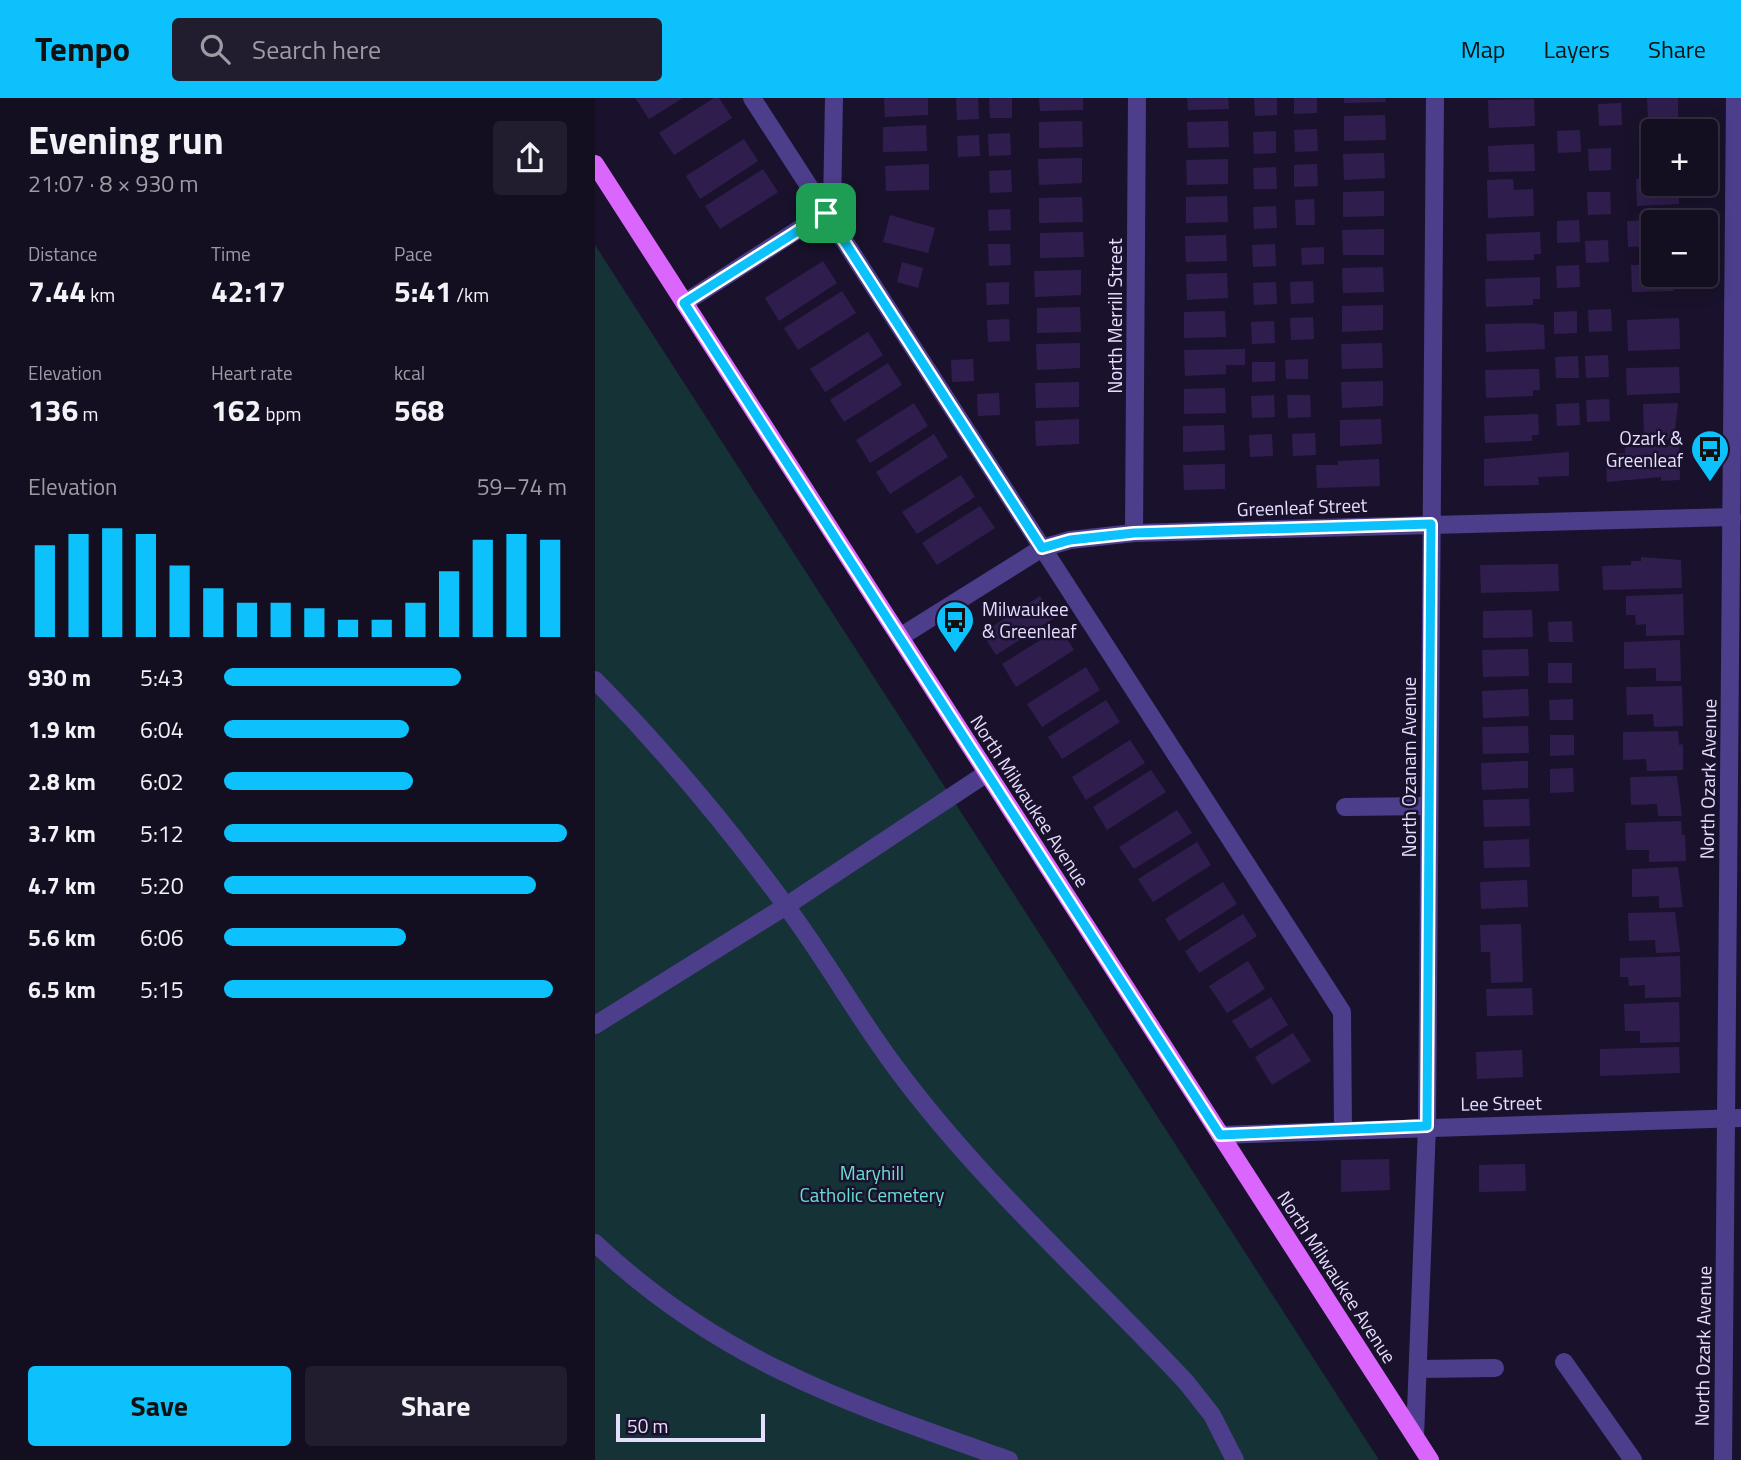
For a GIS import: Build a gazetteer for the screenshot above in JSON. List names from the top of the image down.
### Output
{
  "streets": {
    "main road": ["North Milwaukee Avenue"],
    "street": [
      "North Merrill Street",
      "Greenleaf Street",
      "North Ozanam Avenue",
      "North Ozark Avenue",
      "Lee Street"
    ]
  },
  "crossings": [
    ["North Merrill Street", "Greenleaf Street"],
    ["Greenleaf Street", "North Ozanam Avenue"],
    ["Greenleaf Street", "North Ozark Avenue"],
    ["Greenleaf Street", "North Milwaukee Avenue"],
    ["North Ozanam Avenue", "North Milwaukee Avenue"],
    ["North Ozanam Avenue", "Lee Street"],
    ["North Ozark Avenue", "Lee Street"],
    ["North Milwaukee Avenue", "Lee Street"]
  ],
  "parks": ["Maryhill Catholic Cemetery"],
  "places": {
    "bus stop": ["Ozark & Greenleaf", "Milwaukee & Greenleaf"]
  },
  "scale_bar": "50 m",
  "page": {
    "header": "Tempo",
    "search": "Search here",
    "nav": ["Map", "Layers", "Share"],
    "heading": ["Evening run", "21:07 · 8 × 930 m"],
    "map_buttons": ["+", "−"],
    "stats": [
      ["Distance", "7.44 km"],
      ["Time", "42:17"],
      ["Pace", "5:41 /km"],
      ["Elevation", "136 m"],
      ["Heart rate", "162 bpm"],
      ["kcal", "568"]
    ],
    "chart": ["Elevation", "59–74 m"],
    "list": [
      {
        "name": "930 m",
        "note": "5:43"
      },
      {
        "name": "1.9 km",
        "note": "6:04"
      },
      {
        "name": "2.8 km",
        "note": "6:02"
      },
      {
        "name": "3.7 km",
        "note": "5:12"
      },
      {
        "name": "4.7 km",
        "note": "5:20"
      },
      {
        "name": "5.6 km",
        "note": "6:06"
      },
      {
        "name": "6.5 km",
        "note": "5:15"
      }
    ],
    "buttons": ["Save", "Share"],
    "scale": "50 m"
  }
}
